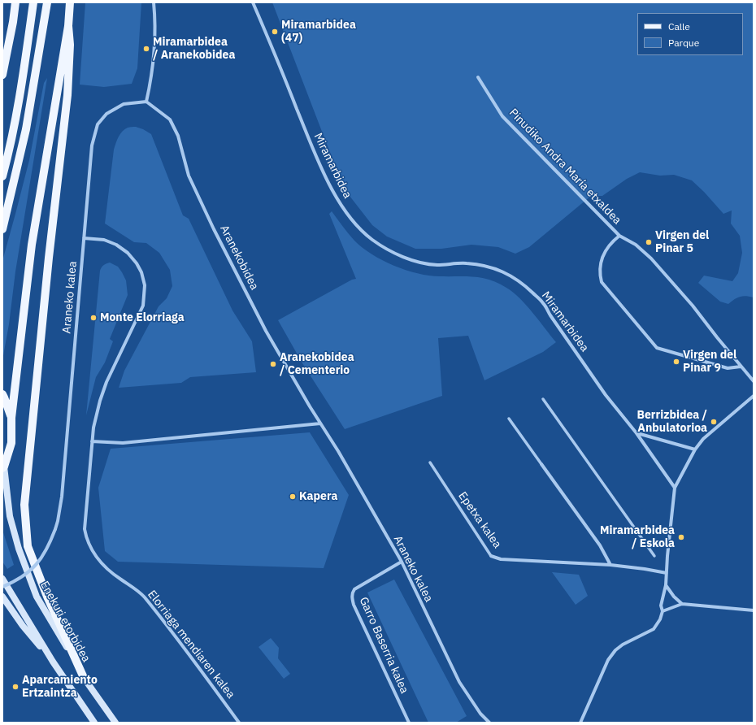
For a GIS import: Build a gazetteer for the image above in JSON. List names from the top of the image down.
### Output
{
  "streets": {
    "main road": ["Enekuri etorbidea"],
    "street": [
      "Miramarbidea",
      "Pinudiko Andra María etxaldea",
      "Aranekobidea",
      "Araneko kalea",
      "Epetxa kalea",
      "Elorriaga mendiaren kalea",
      "Garro Baserria kalea"
    ]
  },
  "crossings": [
    ["Aranekobidea", "Araneko kalea"],
    ["Araneko kalea", "Elorriaga mendiaren kalea"],
    ["Araneko kalea", "Garro Baserria kalea"]
  ],
  "places": [
    "Miramarbidea (47)",
    "Miramarbidea / Aranekobidea",
    "Virgen del Pinar 5",
    "Monte Elorriaga",
    "Virgen del Pinar 9",
    "Aranekobidea / Cementerio",
    "Berrizbidea / Anbulatorioa",
    "Kapera",
    "Miramarbidea / Eskola",
    "Aparcamiento Ertzaintza"
  ],
  "legend": ["Calle", "Parque"]
}
